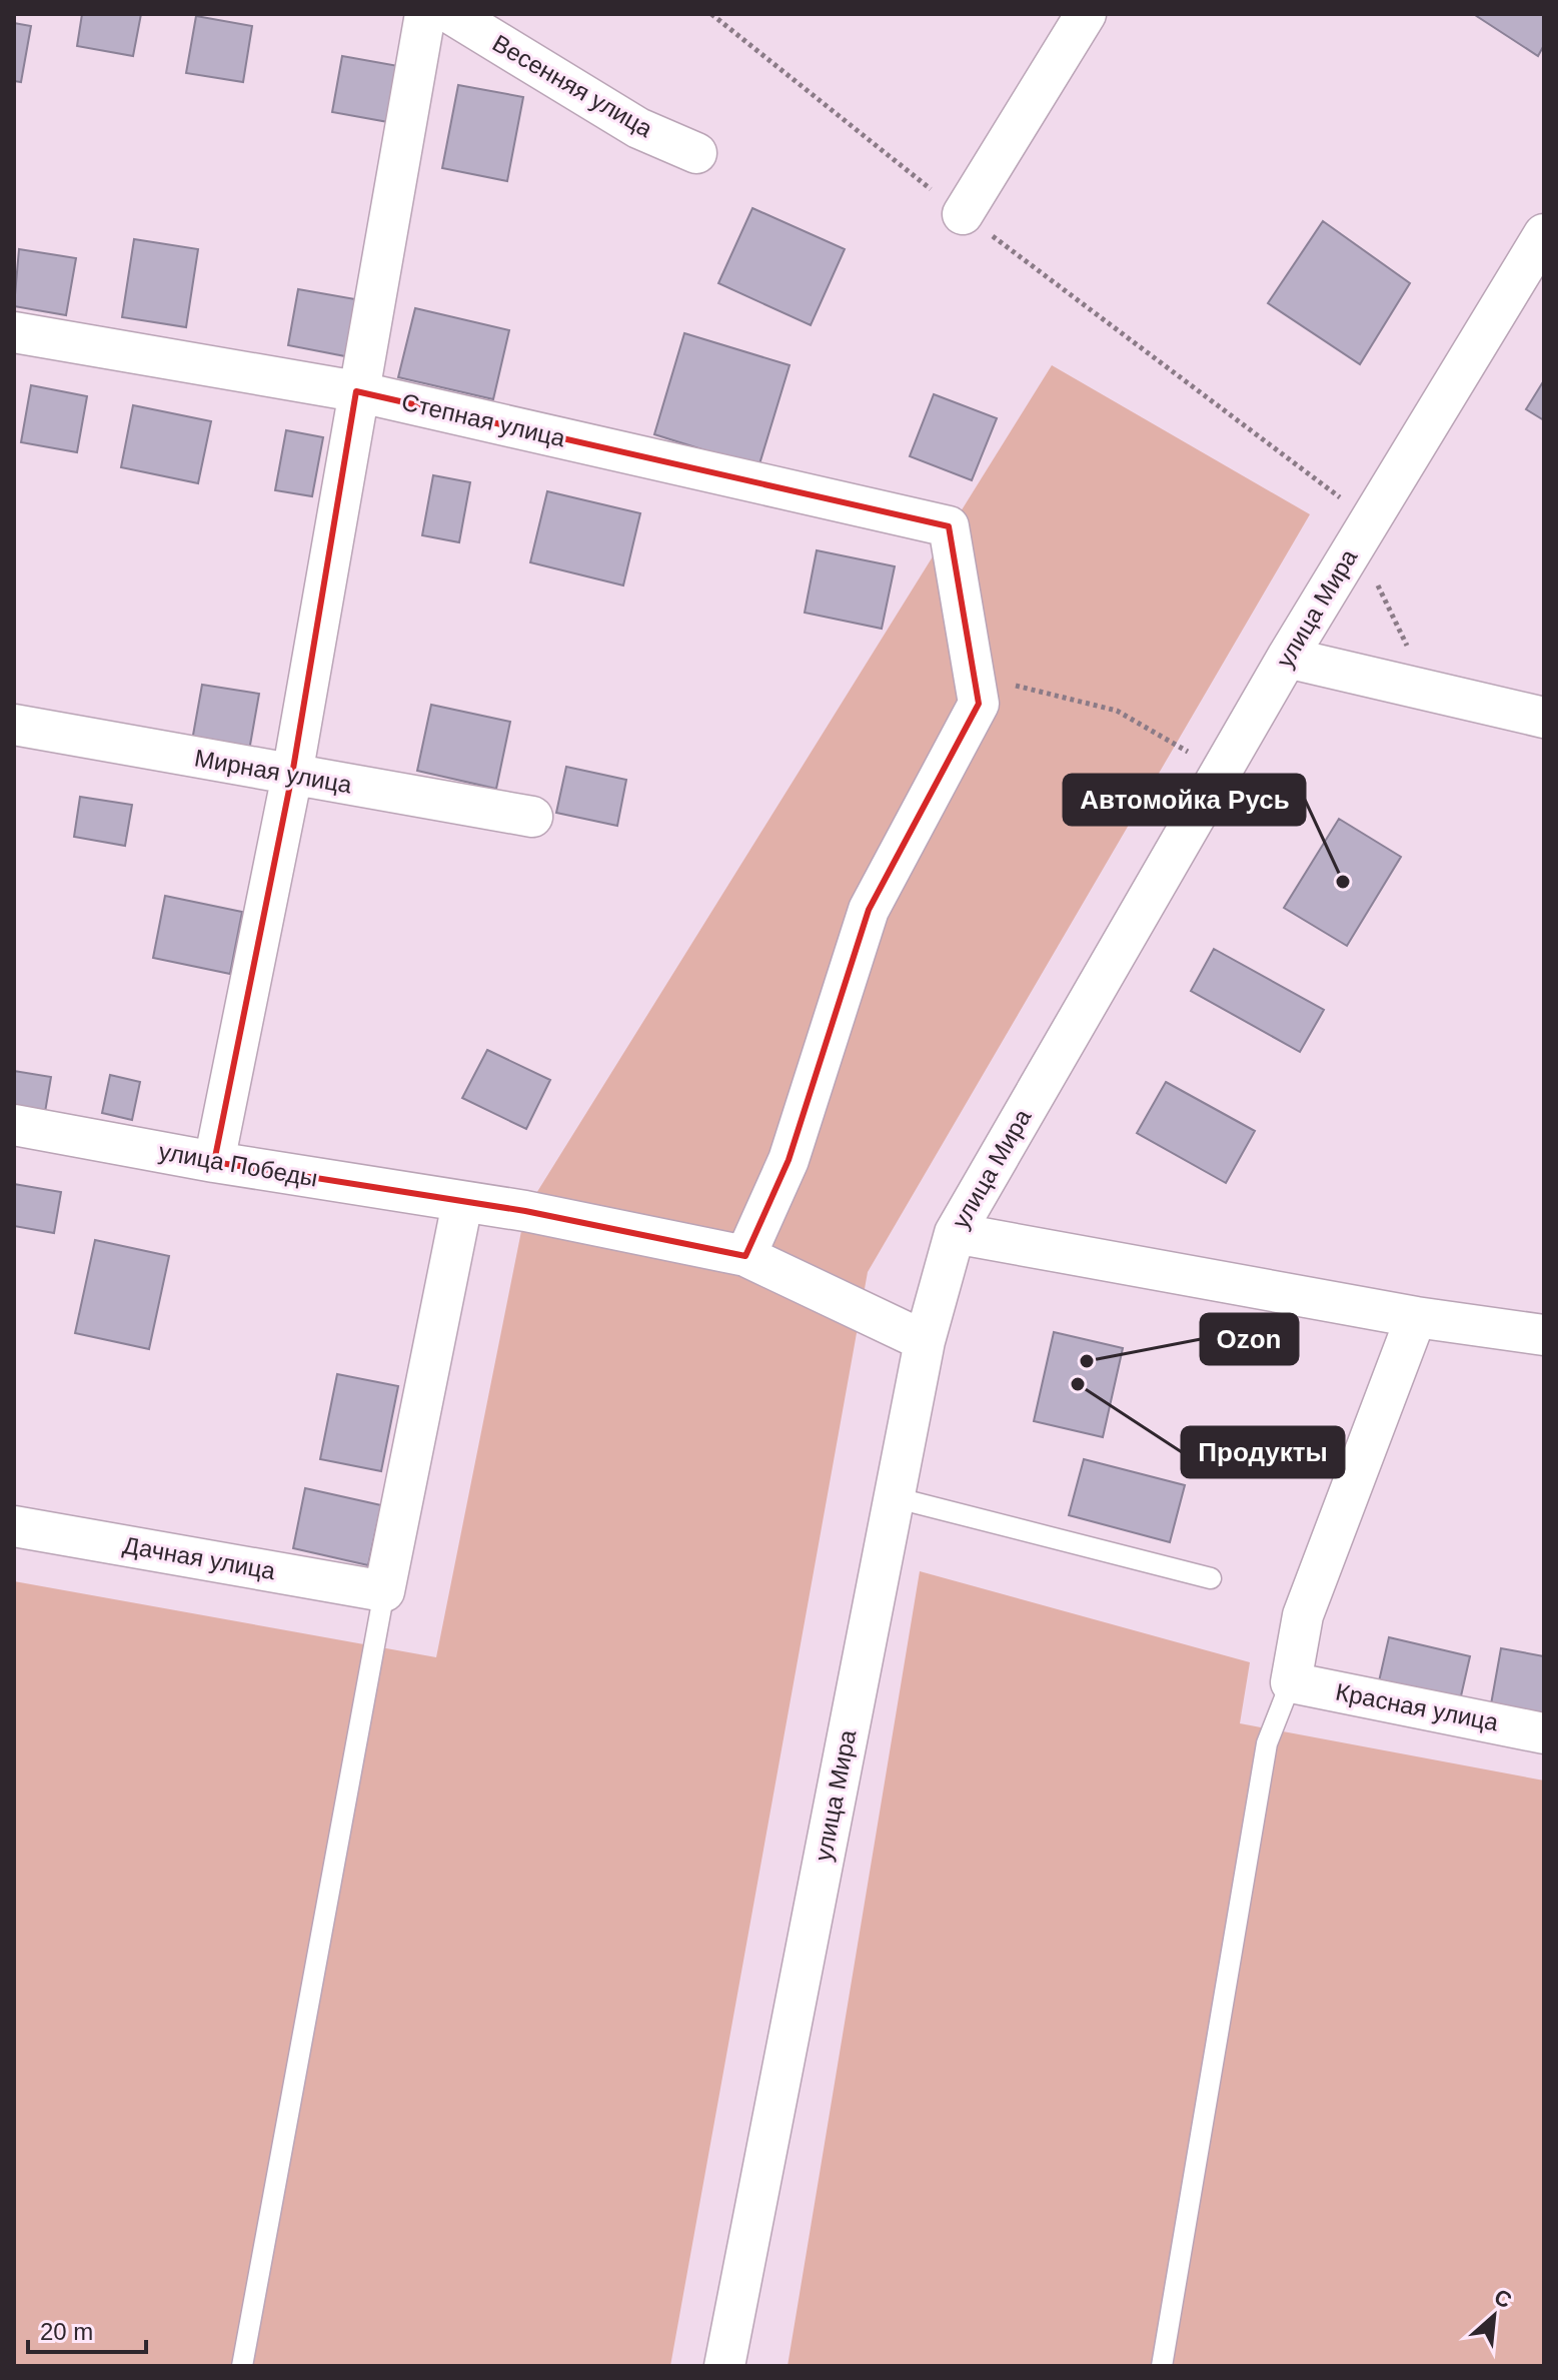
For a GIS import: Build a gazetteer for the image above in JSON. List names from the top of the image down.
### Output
{
  "streets": {
    "street": [
      "Весенняя улица",
      "Степная улица",
      "улица Мира",
      "Мирная улица",
      "улица Победы",
      "Дачная улица",
      "Красная улица"
    ]
  },
  "crossings": [
    ["улица Мира", "улица Победы"]
  ],
  "places": ["Автомойка Русь", "Ozon", "Продукты"],
  "scale_bar": "20 m",
  "north": "top right"
}
